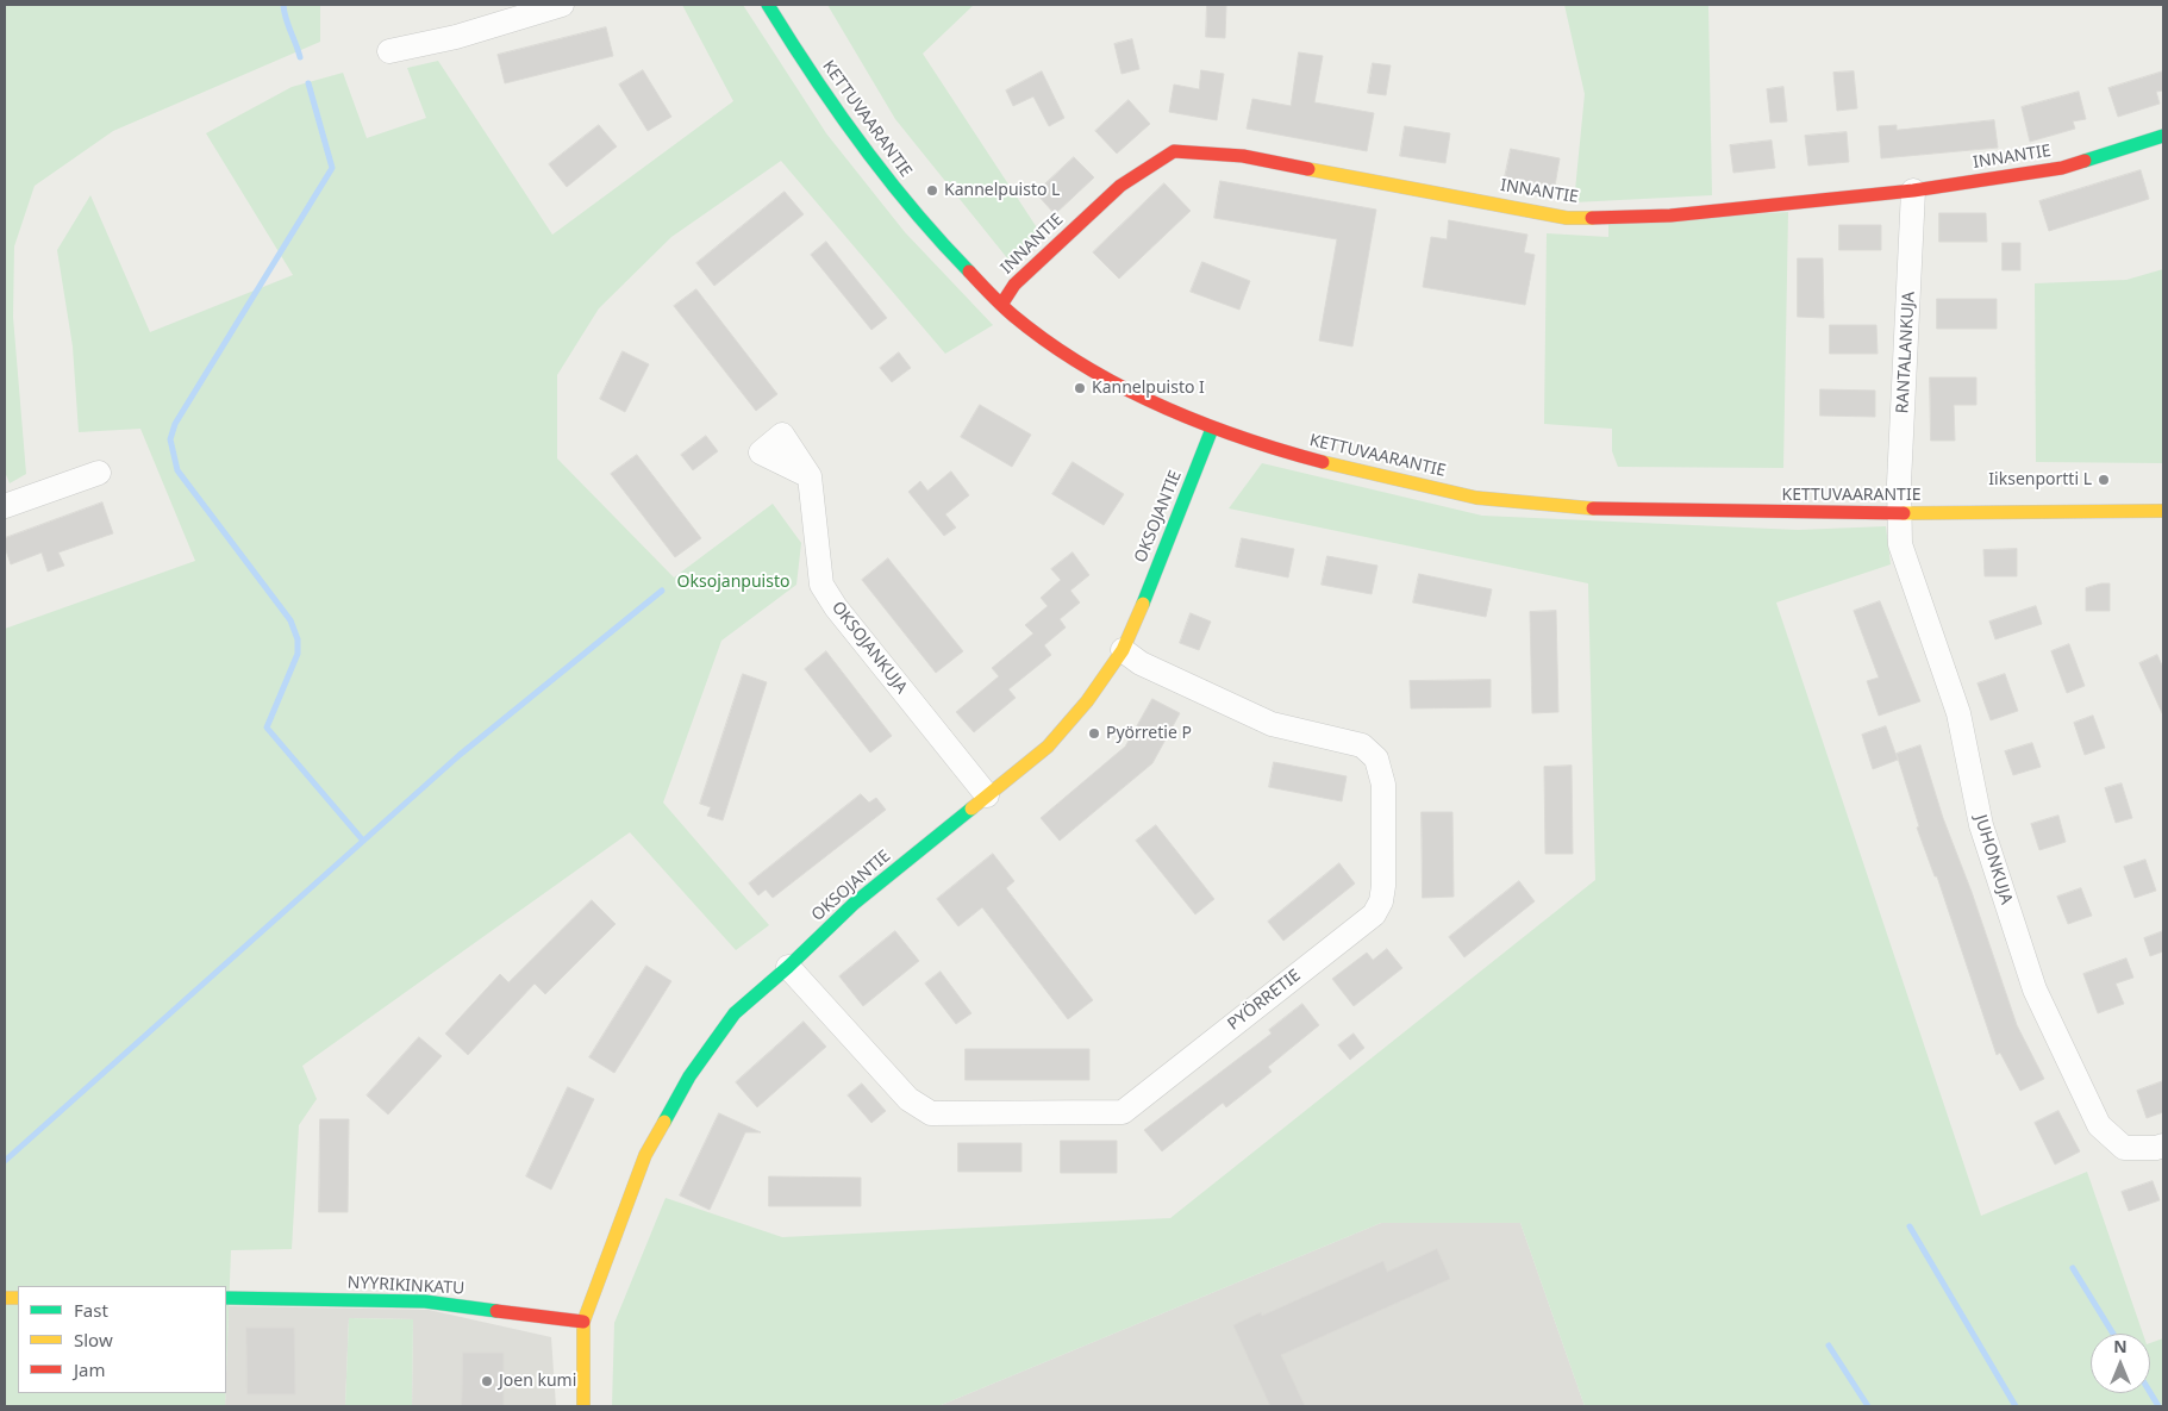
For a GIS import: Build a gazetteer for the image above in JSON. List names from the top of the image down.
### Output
{
  "streets": {
    "street": [
      "KETTUVAARANTIE",
      "INNANTIE",
      "RANTALANKUJA",
      "OKSOJANTIE",
      "OKSOJANKUJA",
      "JUHONKUJA",
      "PYÖRRETIE",
      "NYYRIKINKATU"
    ]
  },
  "crossings": [
    ["KETTUVAARANTIE", "INNANTIE"],
    ["KETTUVAARANTIE", "RANTALANKUJA"],
    ["KETTUVAARANTIE", "OKSOJANTIE"],
    ["KETTUVAARANTIE", "JUHONKUJA"],
    ["INNANTIE", "RANTALANKUJA"],
    ["RANTALANKUJA", "JUHONKUJA"],
    ["OKSOJANTIE", "OKSOJANKUJA"],
    ["OKSOJANTIE", "PYÖRRETIE"],
    ["OKSOJANTIE", "NYYRIKINKATU"]
  ],
  "parks": ["Oksojanpuisto"],
  "places": [
    "Kannelpuisto L",
    "Kannelpuisto I",
    "Iiksenportti L",
    "Pyörretie P",
    "Joen kumi"
  ],
  "legend": ["Fast", "Slow", "Jam"],
  "north": "top"
}
